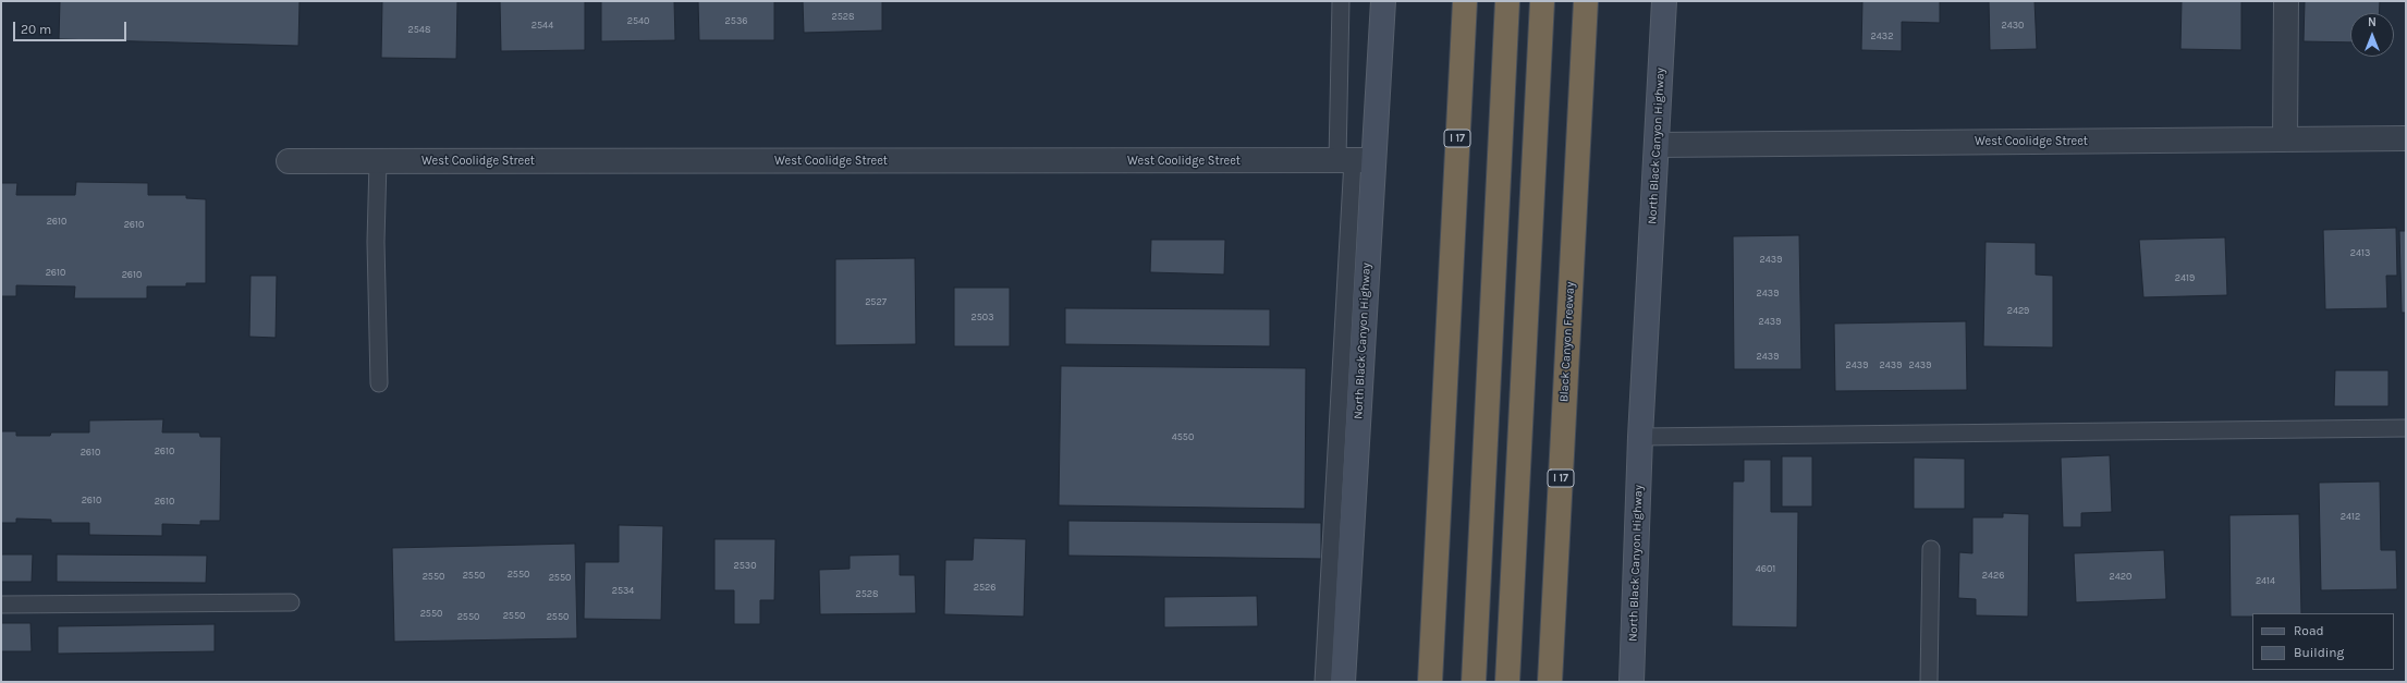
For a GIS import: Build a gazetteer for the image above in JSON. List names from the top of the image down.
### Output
{
  "streets": {
    "highway": ["I 17", "Black Canyon Freeway"],
    "main road": ["North Black Canyon Highway"],
    "street": ["West Coolidge Street"]
  },
  "crossings": [
    ["West Coolidge Street", "North Black Canyon Highway"]
  ],
  "house_numbers": [
    "2528",
    "2540",
    "2536",
    "2544",
    "2430",
    "2548",
    "2432",
    "2610",
    "2610",
    "2413",
    "2439",
    "2610",
    "2610",
    "2419",
    "2439",
    "2527",
    "2429",
    "2503",
    "2439",
    "2439",
    "2439",
    "2439",
    "2439",
    "4550",
    "2610",
    "2610",
    "2610",
    "2610",
    "2412",
    "2530",
    "4601",
    "2550",
    "2550",
    "2426",
    "2550",
    "2420",
    "2550",
    "2414",
    "2526",
    "2534",
    "2528",
    "2550",
    "2550",
    "2550",
    "2550"
  ],
  "legend": ["Road", "Building"],
  "scale_bar": "20 m",
  "north": "top"
}
